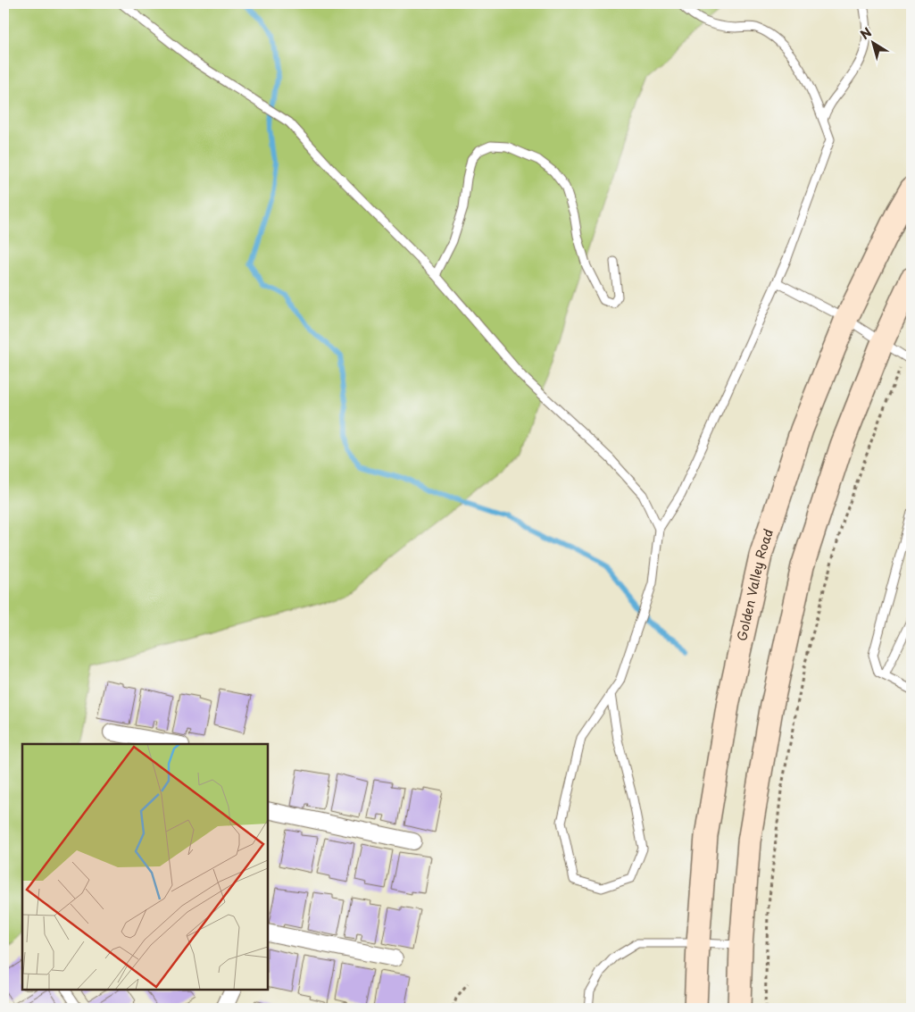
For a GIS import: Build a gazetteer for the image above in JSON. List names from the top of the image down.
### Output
{
  "streets": {
    "main road": ["Golden Valley Road"]
  },
  "north": "top left"
}
